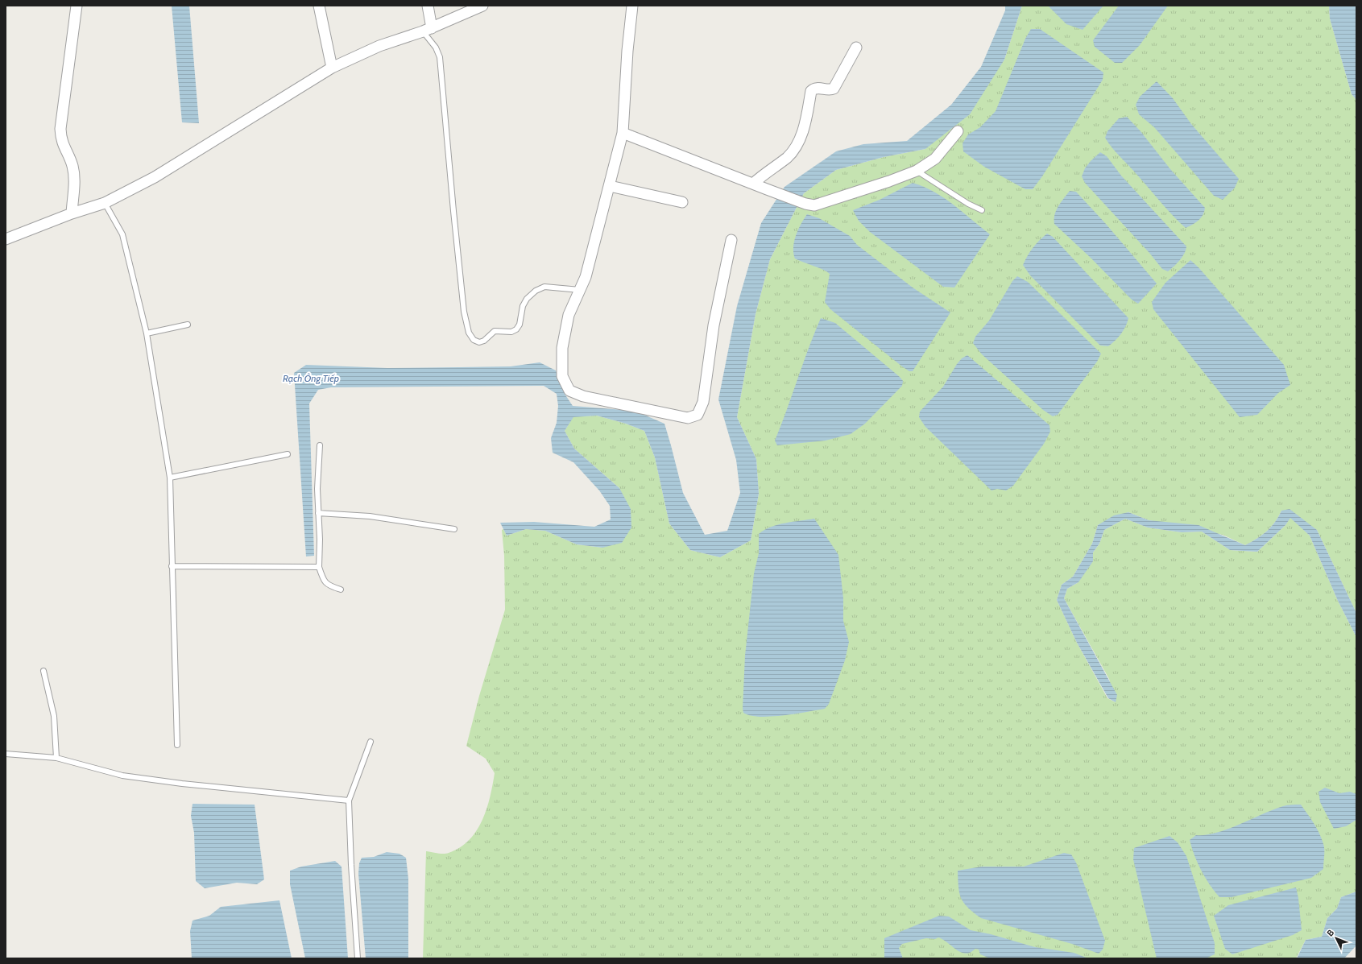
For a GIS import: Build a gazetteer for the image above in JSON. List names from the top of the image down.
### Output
{
  "water": ["Rạch Ông Tiếp"],
  "north": "top left"
}
